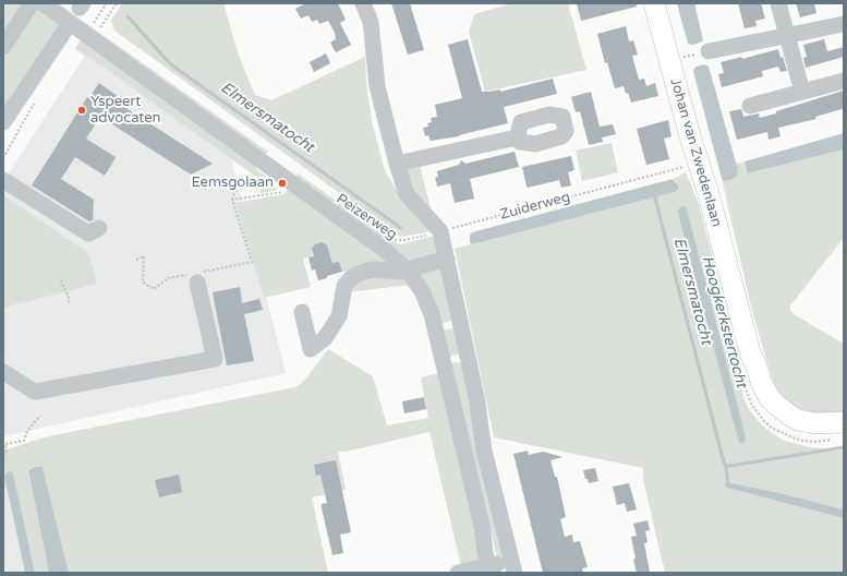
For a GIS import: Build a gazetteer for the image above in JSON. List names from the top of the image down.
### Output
{
  "streets": {
    "main road": ["Johan van Zwedenlaan"],
    "street": ["Peizerweg"],
    "path": ["Zuiderweg"]
  },
  "crossings": [
    ["Johan van Zwedenlaan", "Zuiderweg"],
    ["Zuiderweg", "Peizerweg"]
  ],
  "water": ["Elmersmatocht", "Hoogkerkstertocht"],
  "places": ["Yspeert advocaten", "Eemsgolaan"]
}
